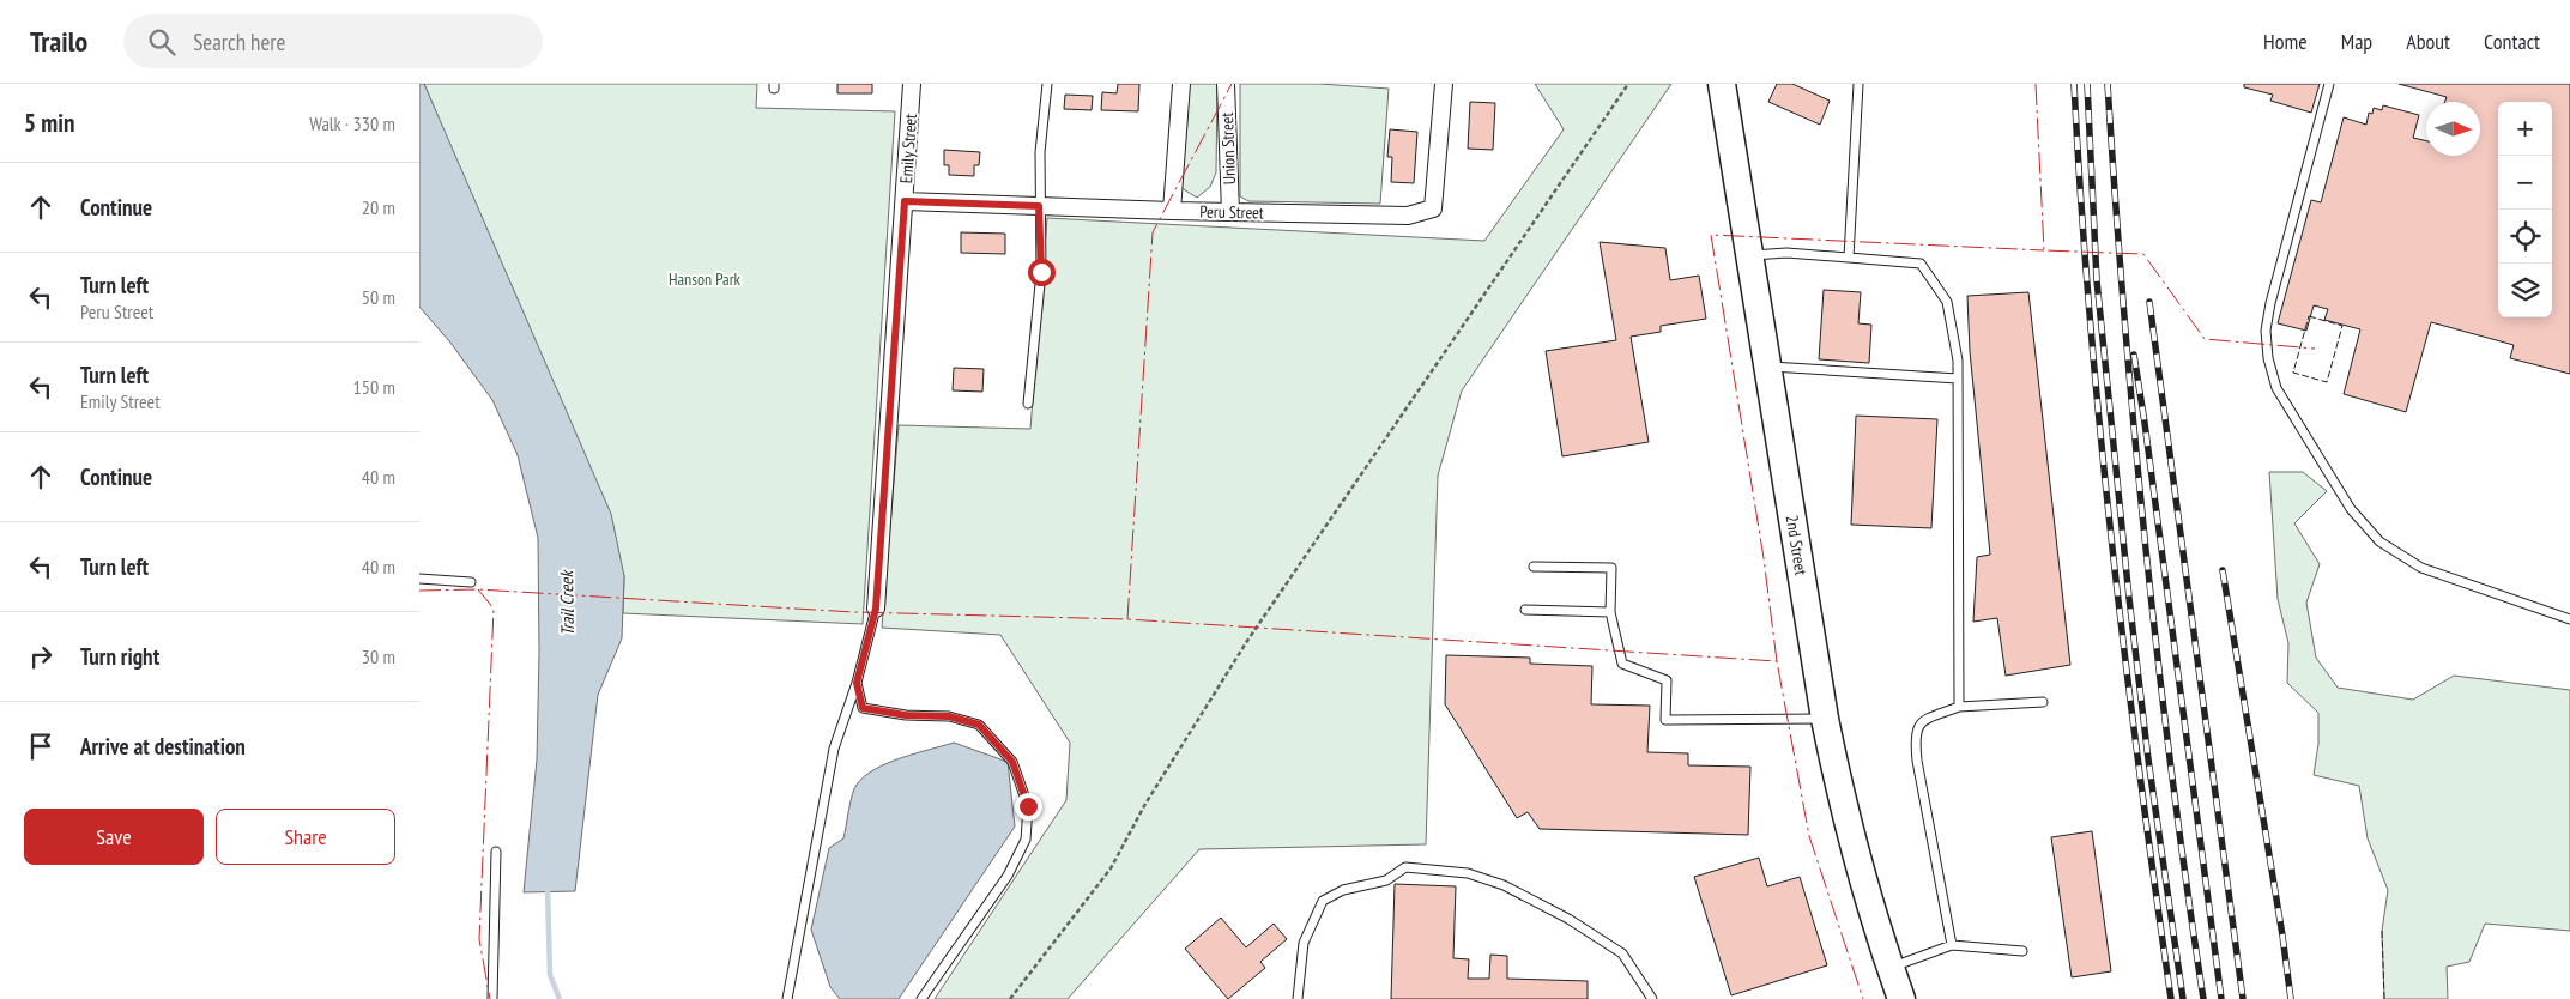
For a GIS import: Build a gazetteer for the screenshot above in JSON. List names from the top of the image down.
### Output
{
  "streets": {
    "main road": ["2nd Street"],
    "street": ["Emily Street", "Union Street", "Peru Street"]
  },
  "crossings": [
    ["Emily Street", "Peru Street"],
    ["Union Street", "Peru Street"]
  ],
  "water": ["Trail Creek"],
  "parks": ["Hanson Park"],
  "north": "right",
  "page": {
    "header": "Trailo",
    "search": "Search here",
    "nav": [
      "Home",
      "Map",
      "About",
      "Contact"
    ],
    "heading": ["5 min", "Walk · 330 m"],
    "map_buttons": ["+", "−"],
    "list": [
      ["Continue", "20 m"],
      ["Turn left", "Peru Street", "50 m"],
      ["Turn left", "Emily Street", "150 m"],
      ["Continue", "40 m"],
      ["Turn left", "40 m"],
      ["Turn right", "30 m"],
      "Arrive at destination"
    ],
    "buttons": ["Save", "Share"]
  }
}
